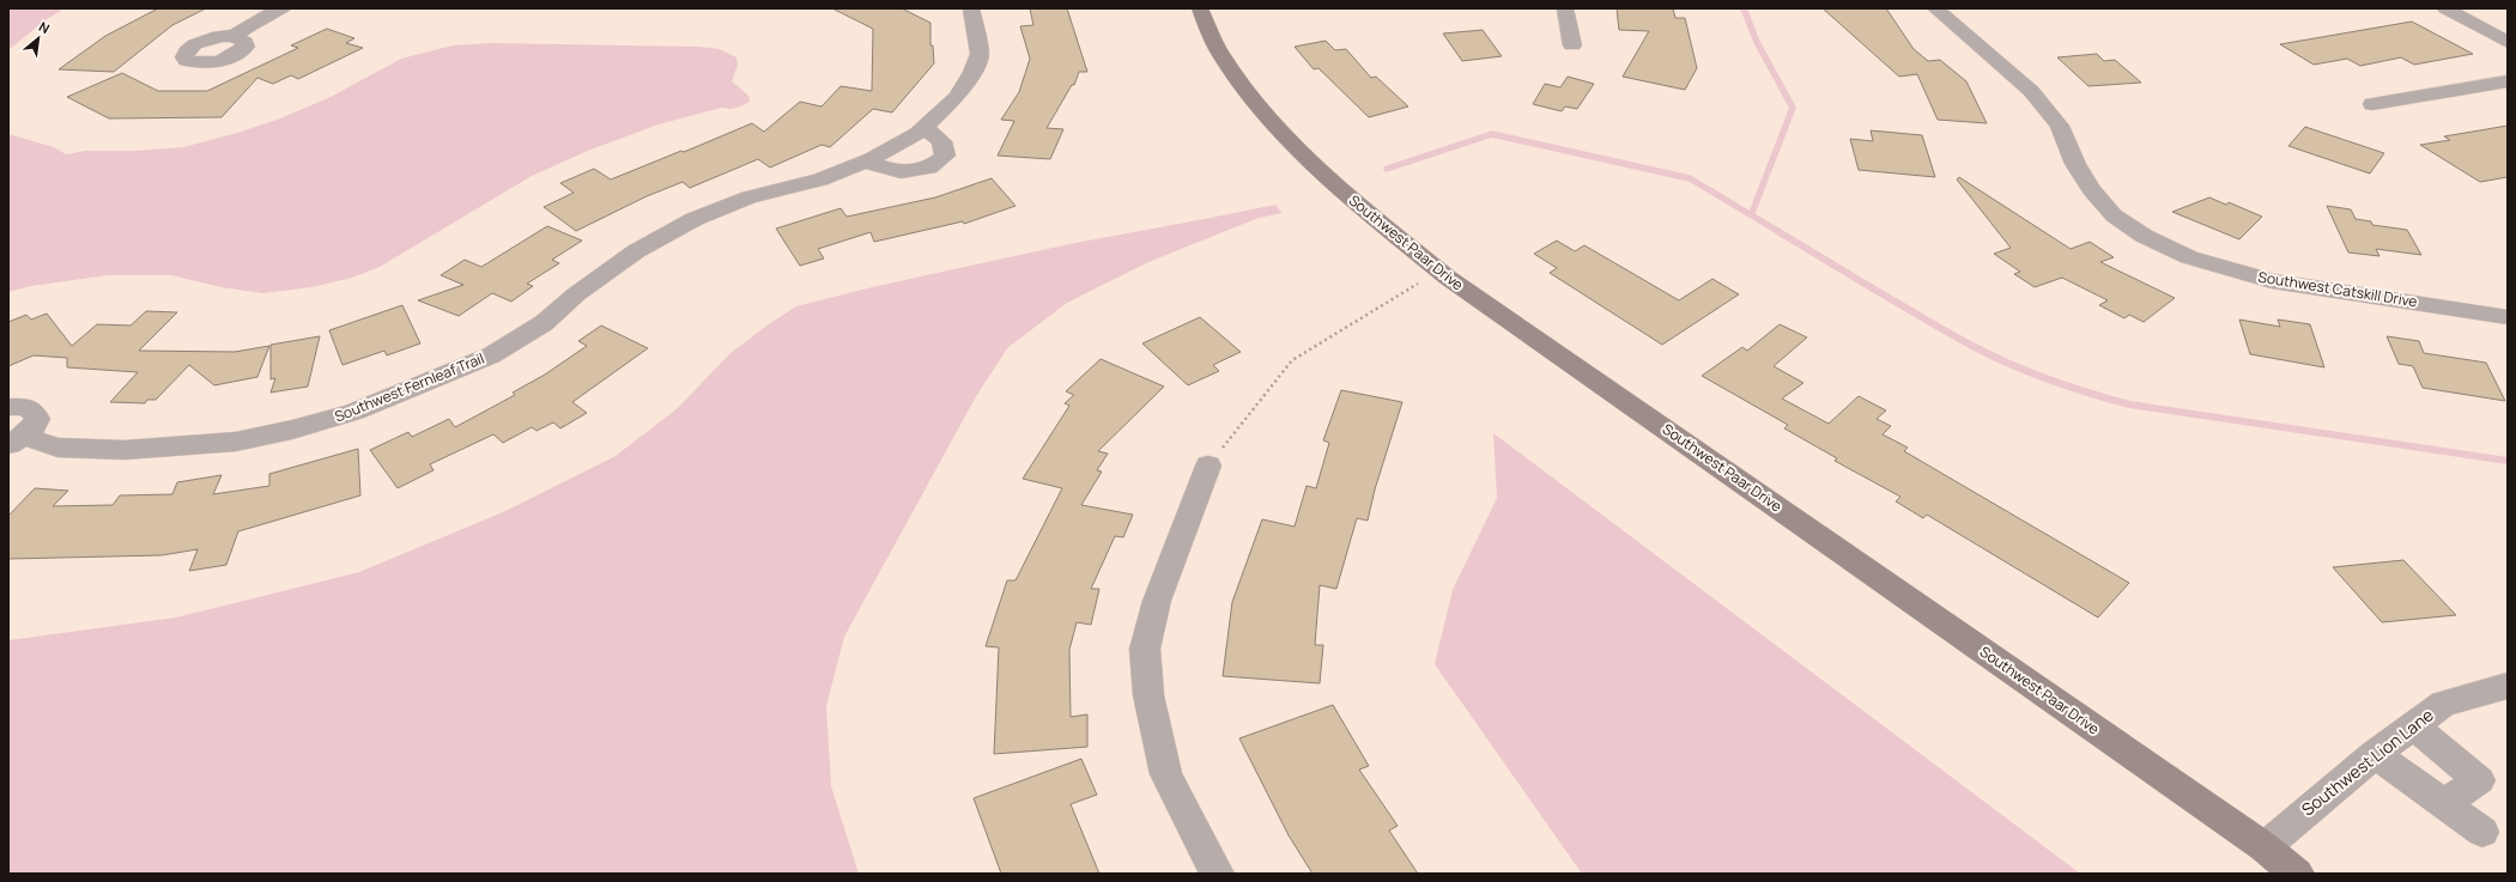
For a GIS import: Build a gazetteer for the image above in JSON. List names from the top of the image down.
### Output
{
  "streets": {
    "street": [
      "Southwest Paar Drive",
      "Southwest Catskill Drive",
      "Southwest Fernleaf Trail",
      "Southwest Lion Lane"
    ]
  },
  "crossings": [
    ["Southwest Paar Drive", "Southwest Lion Lane"]
  ],
  "north": "top right"
}
